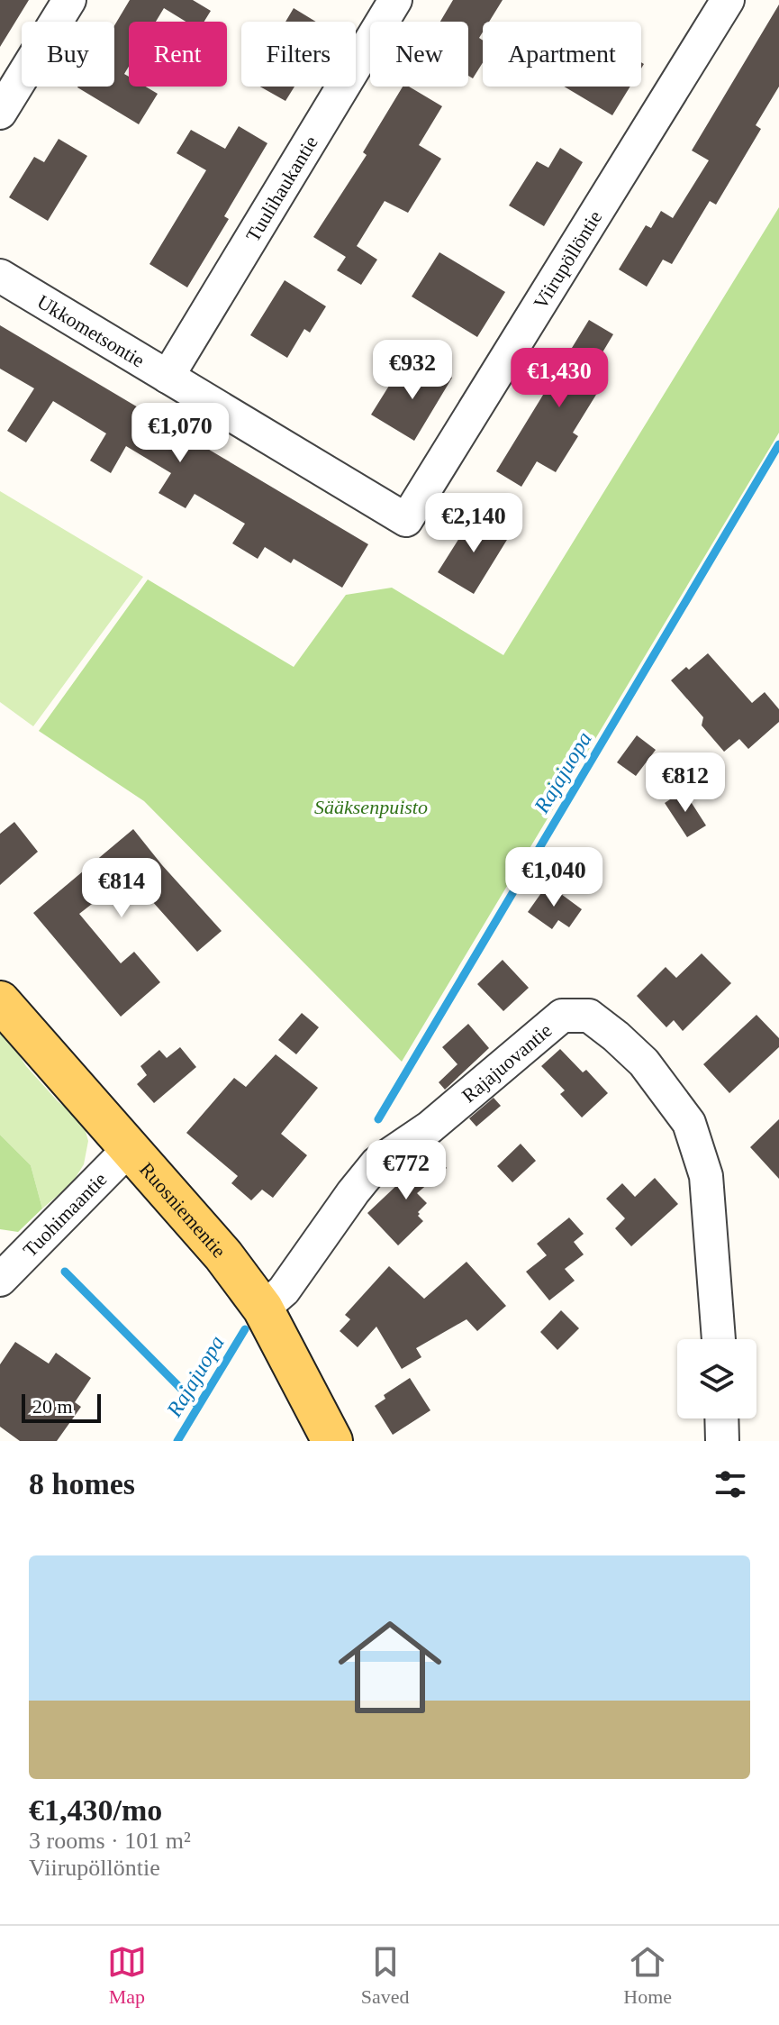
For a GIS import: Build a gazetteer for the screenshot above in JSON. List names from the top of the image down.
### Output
{
  "streets": {
    "main road": ["Ruosniementie"],
    "street": [
      "Tuulihaukantie",
      "Viirupöllöntie",
      "Ukkometsontie",
      "Rajajuovantie",
      "Tuohimaantie"
    ]
  },
  "crossings": [
    ["Tuulihaukantie", "Ukkometsontie"],
    ["Viirupöllöntie", "Ukkometsontie"],
    ["Rajajuovantie", "Ruosniementie"],
    ["Ruosniementie", "Tuohimaantie"]
  ],
  "water": ["Rajajuopa"],
  "parks": ["Sääksenpuisto"],
  "scale_bar": "20 m",
  "page": {
    "chip": [
      "Buy",
      "Rent",
      "Filters",
      "New",
      "Apartment"
    ],
    "price": [
      "€932",
      "€1,430",
      "€1,070",
      "€2,140",
      "€812",
      "€1,040",
      "€814",
      "€772"
    ],
    "scale": "20 m",
    "heading": "8 homes",
    "list": [
      {
        "name": "€1,430/mo",
        "note": "3 rooms · 101 m² · Viirupöllöntie"
      }
    ],
    "tabs": ["Map", "Saved", "Home"]
  }
}
